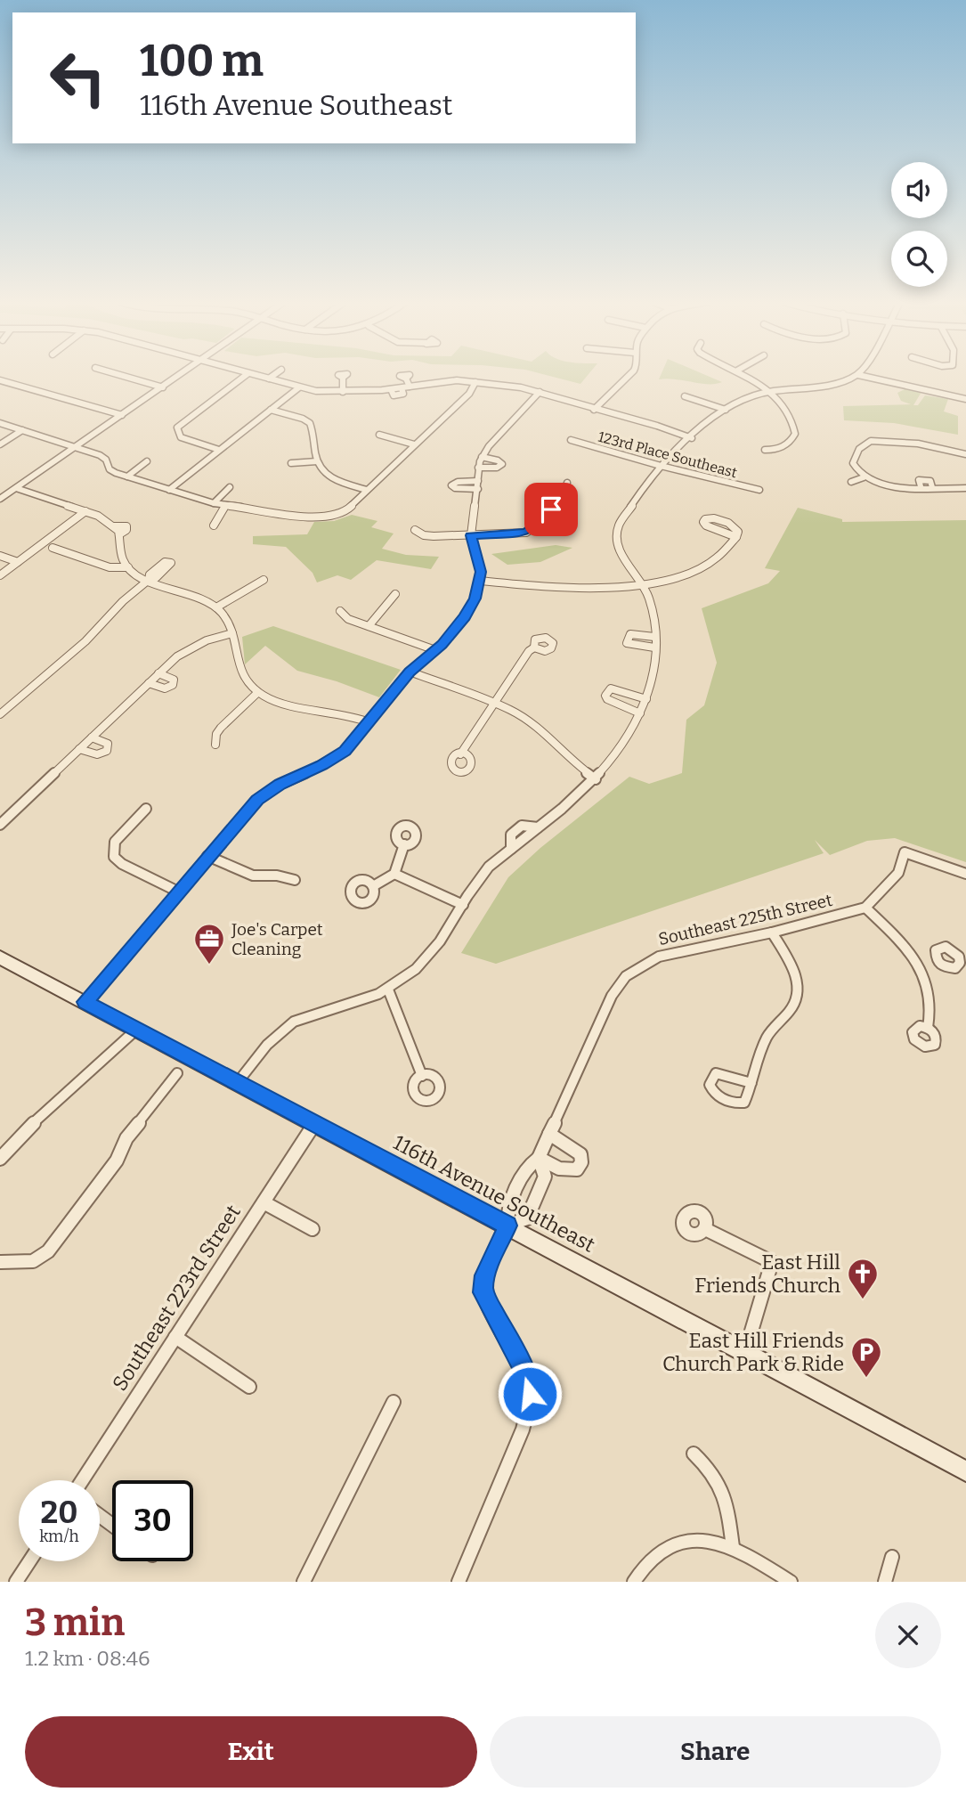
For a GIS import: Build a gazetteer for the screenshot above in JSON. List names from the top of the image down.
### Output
{
  "streets": {
    "main road": ["116th Avenue Southeast"],
    "street": ["123rd Place Southeast", "Southeast 225th Street", "Southeast 223rd Street"]
  },
  "crossings": [
    ["Southeast 225th Street", "116th Avenue Southeast"],
    ["116th Avenue Southeast", "Southeast 223rd Street"]
  ],
  "places": {
    "office": ["Joe's Carpet Cleaning"],
    "church": ["East Hill Friends Church"],
    "parking": ["East Hill Friends Church Park & Ride"]
  },
  "page": {
    "turn": ["100 m", "116th Avenue Southeast"],
    "speed": "20 km/h",
    "limit": "30",
    "heading": ["3 min", "1.2 km · 08:46"],
    "buttons": ["Exit", "Share"]
  }
}
